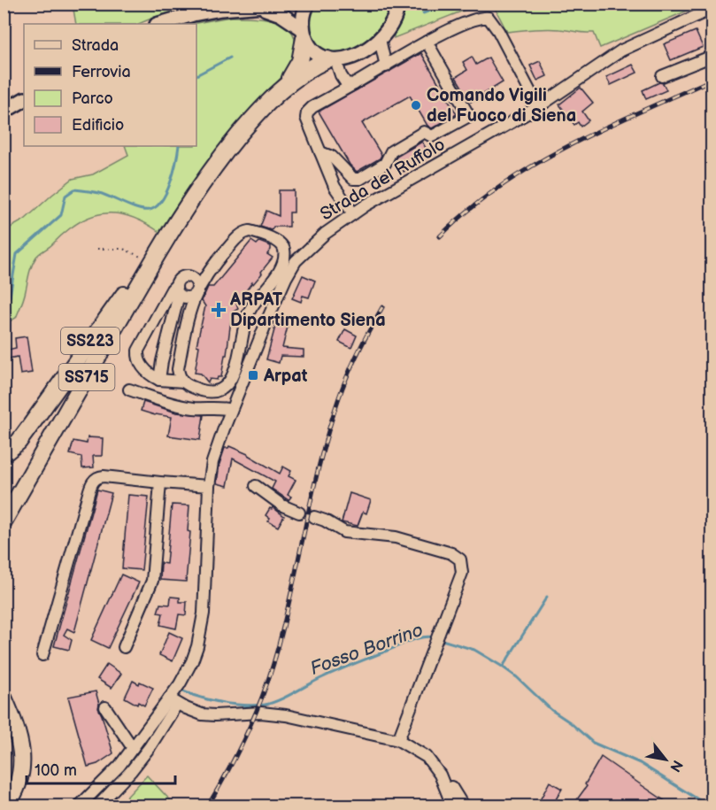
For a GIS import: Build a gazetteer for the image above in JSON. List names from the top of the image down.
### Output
{
  "streets": {
    "highway": ["SS223", "SS715"],
    "street": ["Strada del Ruffolo"]
  },
  "crossings": [
    ["SS223", "SS715"]
  ],
  "water": ["Fosso Borrino"],
  "places": {
    "other": ["Comando Vigili del Fuoco di Siena"],
    "health": ["ARPAT Dipartimento Siena"],
    "transit": ["Arpat"]
  },
  "legend": [
    "Strada",
    "Ferrovia",
    "Parco",
    "Edificio"
  ],
  "scale_bar": "100 m",
  "north": "bottom right"
}
